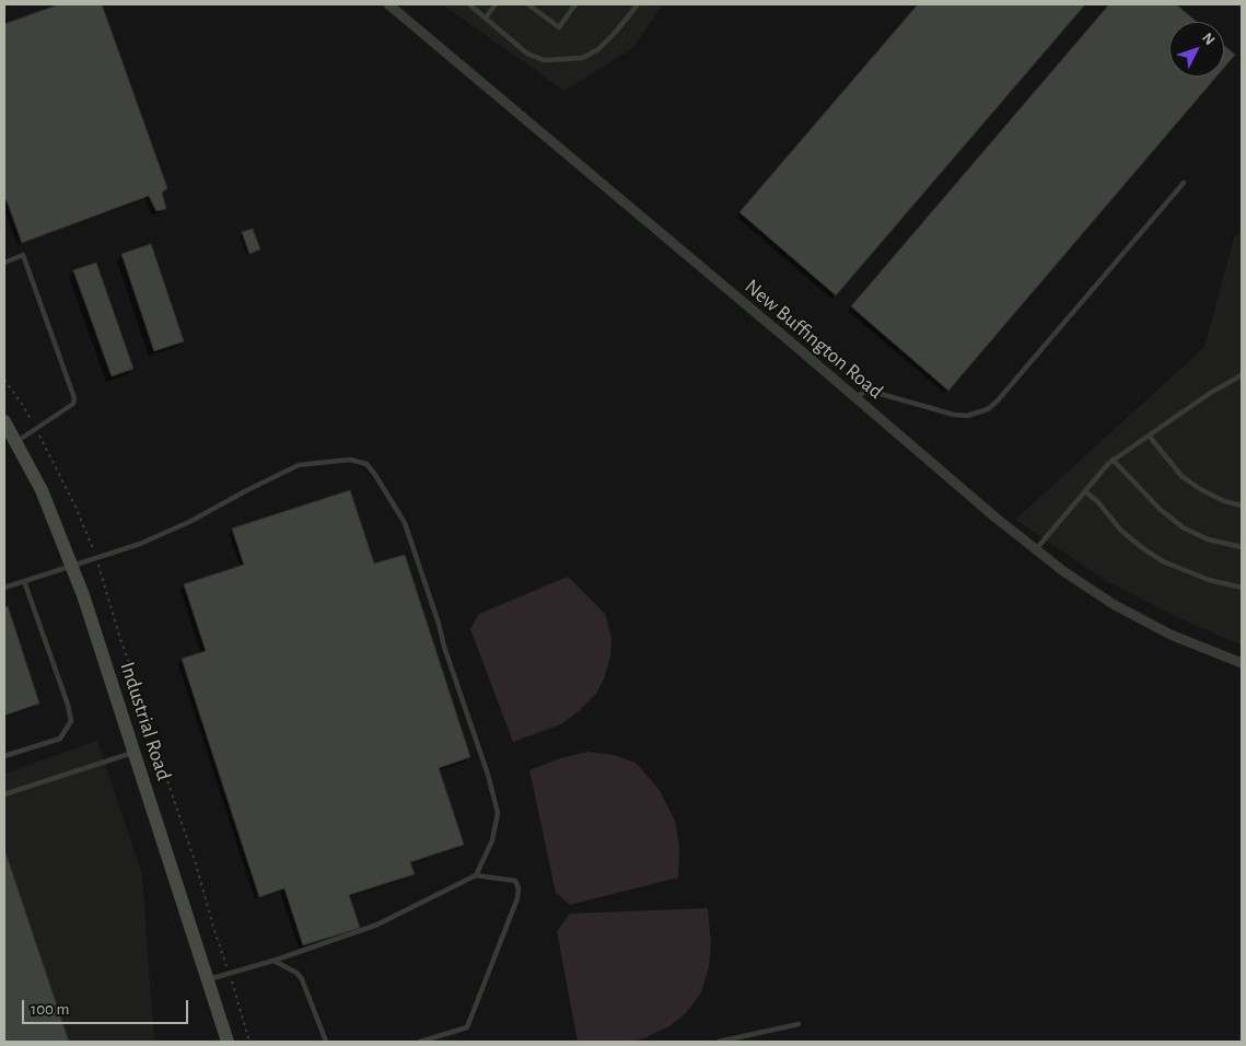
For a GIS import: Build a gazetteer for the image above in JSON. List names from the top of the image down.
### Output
{
  "streets": {
    "main road": ["Industrial Road"],
    "street": ["New Buffington Road"]
  },
  "scale_bar": "100 m",
  "north": "top right"
}
